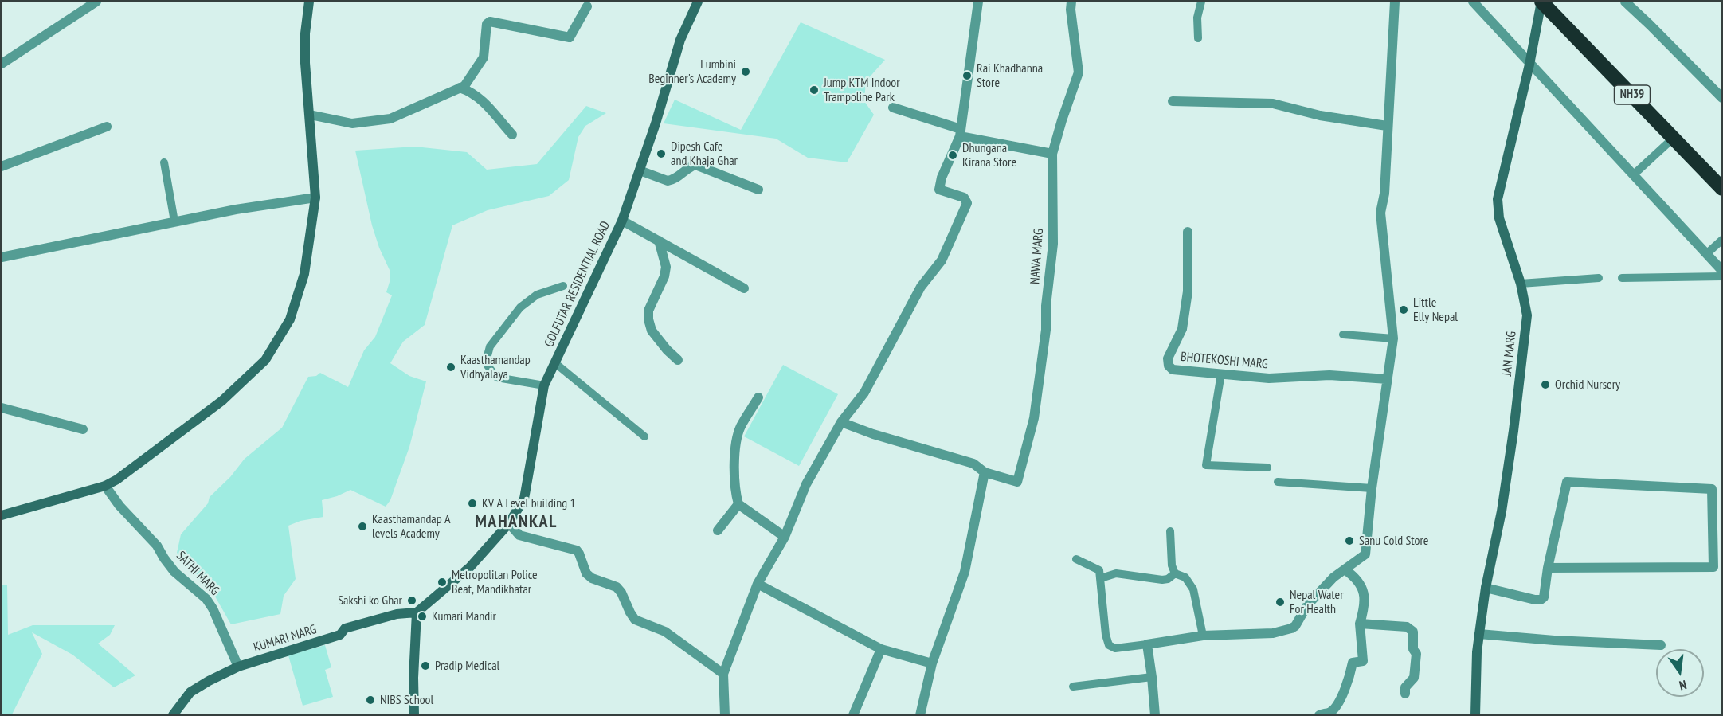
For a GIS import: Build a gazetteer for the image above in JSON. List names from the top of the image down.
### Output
{
  "streets": {
    "highway": ["NH39"],
    "street": [
      "NAWA MARG",
      "GOLFUTAR RESIDENTIAL ROAD",
      "JAN MARG",
      "BHOTEKOSHI MARG",
      "SATHI MARG",
      "KUMARI MARG"
    ]
  },
  "crossings": [
    ["NH39", "JAN MARG"],
    ["GOLFUTAR RESIDENTIAL ROAD", "KUMARI MARG"],
    ["SATHI MARG", "KUMARI MARG"]
  ],
  "districts": ["MAHANKAL"],
  "places": [
    "Lumbini Beginner's Academy",
    "Rai Khadhanna Store",
    "Jump KTM Indoor Trampoline Park",
    "Dipesh Cafe and Khaja Ghar",
    "Dhungana Kirana Store",
    "Little Elly Nepal",
    "Kaasthamandap Vidhyalaya",
    "Orchid Nursery",
    "KV A Level building 1",
    "Kaasthamandap A levels Academy",
    "Sanu Cold Store",
    "Metropolitan Police Beat, Mandikhatar",
    "Sakshi ko Ghar",
    "Nepal Water For Health",
    "Kumari Mandir",
    "Pradip Medical",
    "NIBS School"
  ],
  "north": "bottom"
}
